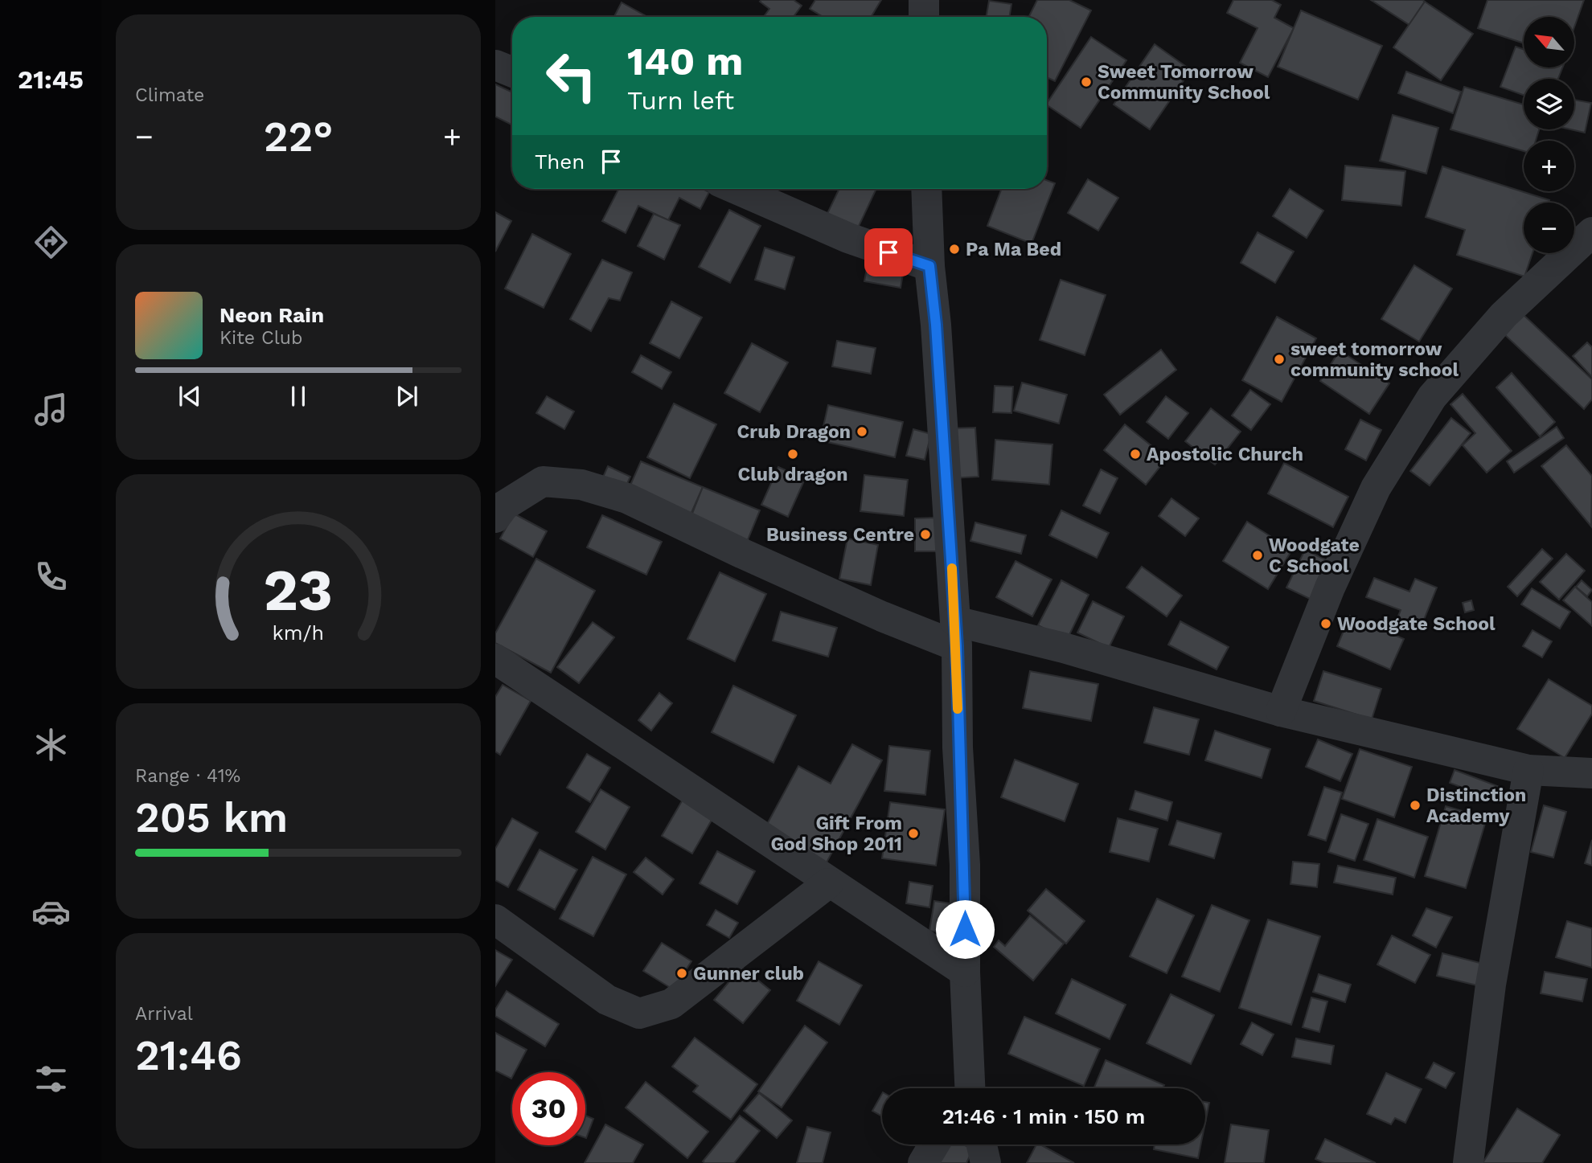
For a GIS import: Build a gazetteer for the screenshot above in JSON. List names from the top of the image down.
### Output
{
  "places": [
    "Sweet Tomorrow Community School",
    "Pa Ma Bed",
    "sweet tomorrow community school",
    "Crub Dragon",
    "Club dragon",
    "Apostolic Church",
    "Business Centre",
    "Woodgate C School",
    "Woodgate School",
    "Distinction Academy",
    "Gift From God Shop 2011",
    "Gunner club"
  ],
  "north": "top left",
  "page": {
    "tabs": "21:45",
    "tile": [
      "Climate",
      ["Range · 41%", "205 km"],
      ["Arrival", "21:46"]
    ],
    "map_buttons": ["+", "−"],
    "turn": ["140 m", "Turn left"],
    "heat": ["−", "22°", "+"],
    "then": "Then",
    "song": ["Neon Rain", "Kite Club"],
    "limit": "30",
    "trip": "21:46 · 1 min · 150 m",
    "gauge": ["23", "km/h"]
  }
}
